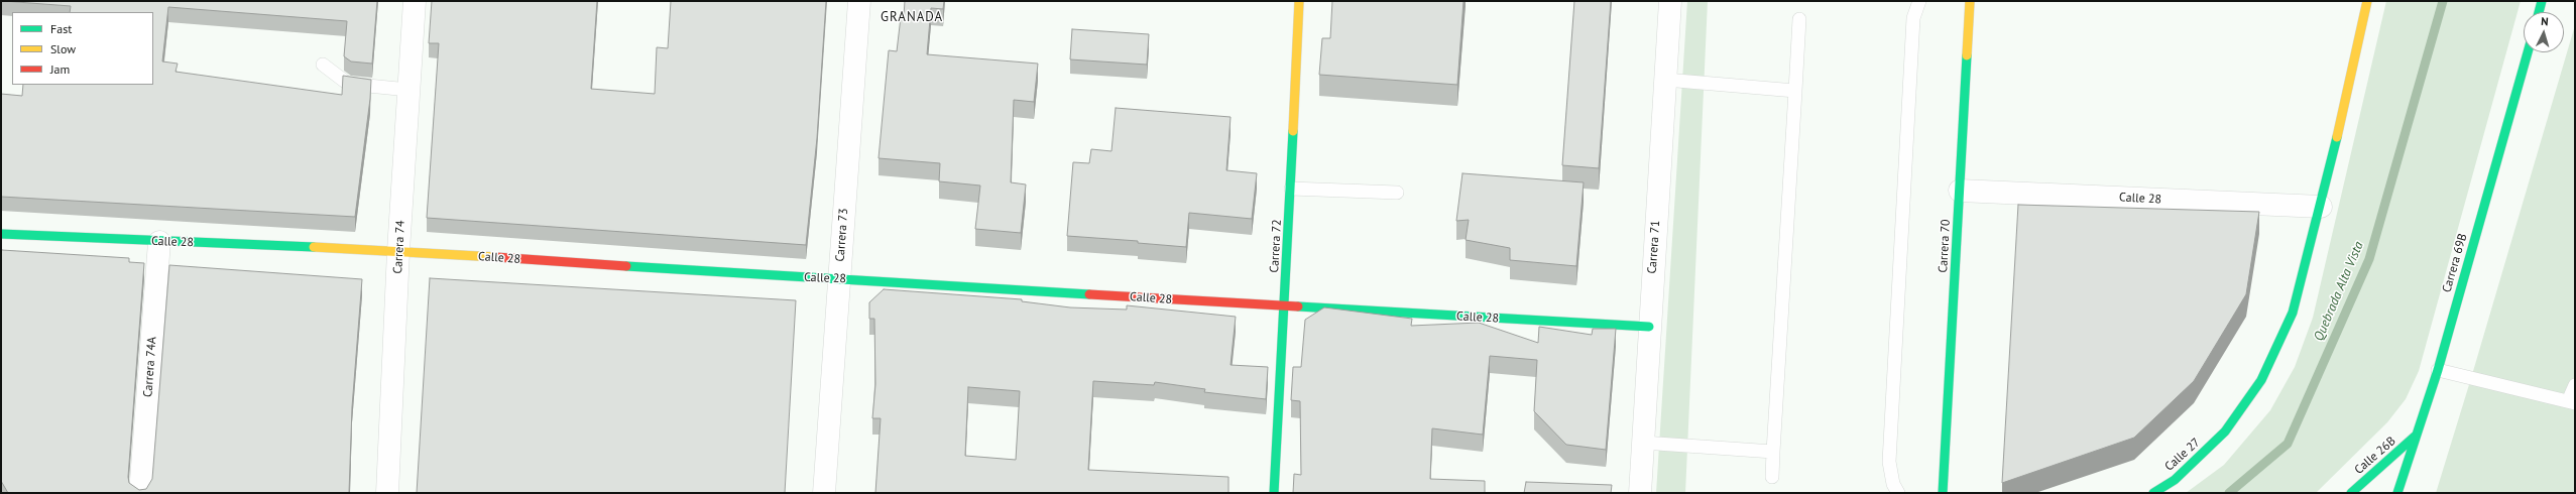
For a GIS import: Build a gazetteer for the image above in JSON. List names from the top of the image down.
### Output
{
  "streets": {
    "street": [
      "Calle 28",
      "Carrera 73",
      "Carrera 72",
      "Carrera 70",
      "Carrera 74",
      "Carrera 71",
      "Carrera 69B",
      "Carrera 74A",
      "Calle 27",
      "Calle 26B"
    ]
  },
  "crossings": [
    ["Calle 28", "Carrera 73"],
    ["Calle 28", "Carrera 72"],
    ["Calle 28", "Carrera 70"],
    ["Calle 28", "Carrera 74"],
    ["Calle 28", "Carrera 71"],
    ["Calle 28", "Carrera 74A"],
    ["Calle 28", "Calle 27"],
    ["Carrera 69B", "Calle 26B"]
  ],
  "districts": ["GRANADA"],
  "water": ["Quebrada Alta Vista"],
  "legend": ["Fast", "Slow", "Jam"],
  "north": "top"
}
